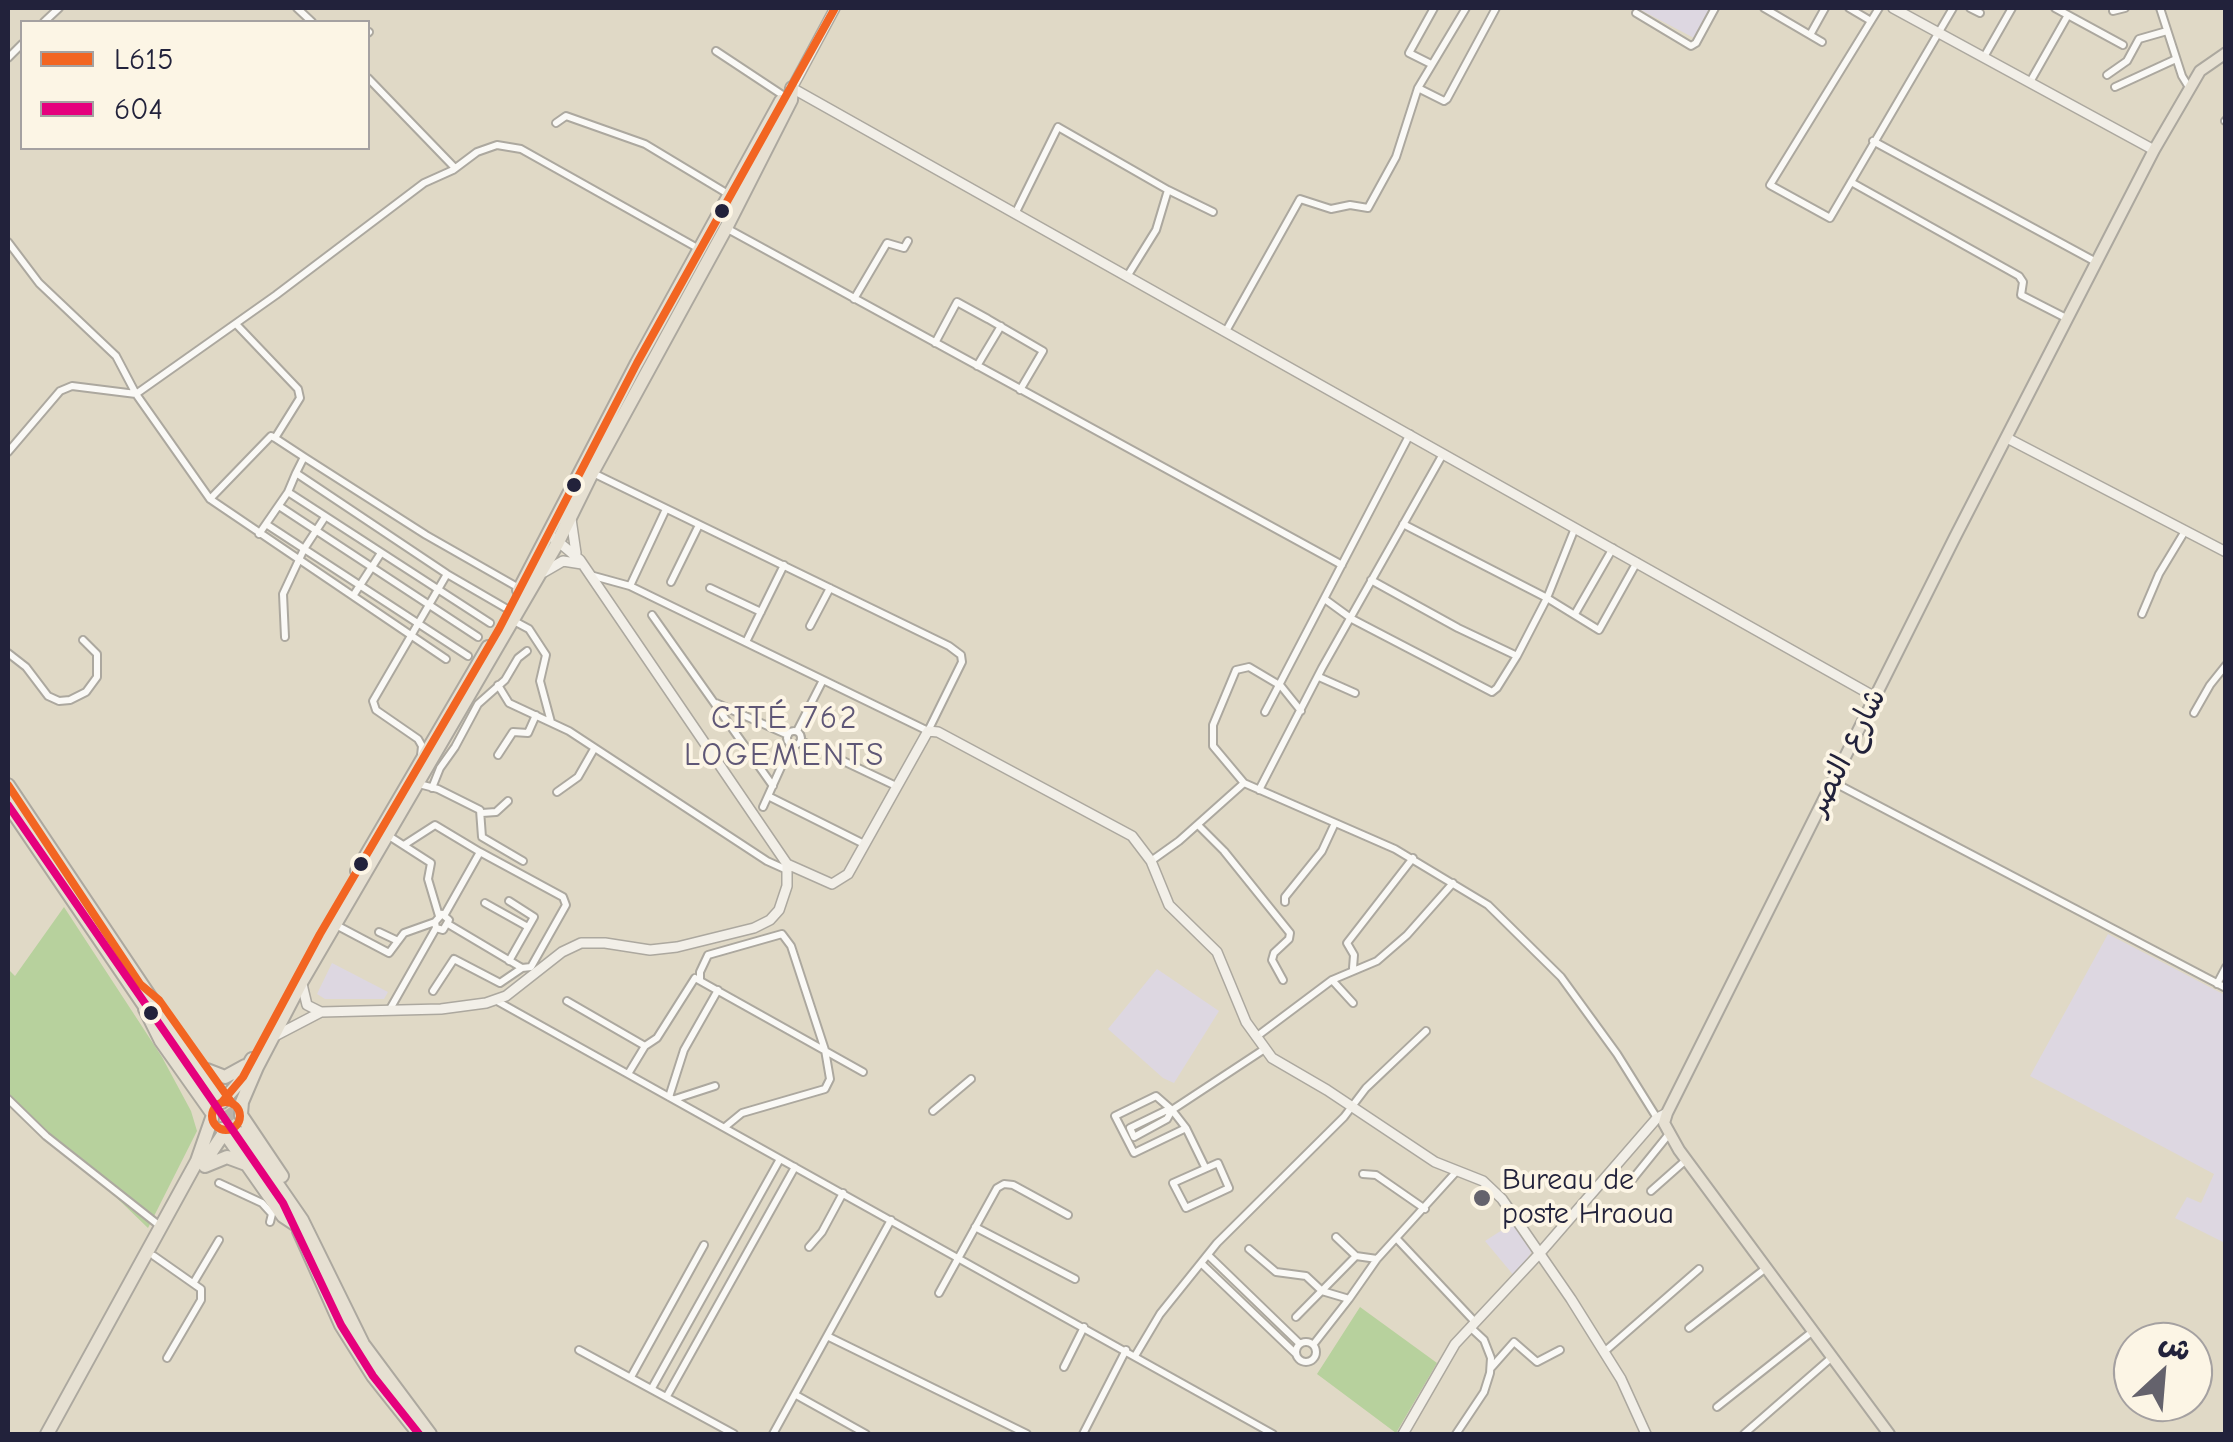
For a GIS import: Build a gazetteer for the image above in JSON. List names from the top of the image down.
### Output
{
  "streets": {
    "main road": ["شارع النصر"]
  },
  "districts": ["CITÉ 762 LOGEMENTS"],
  "places": ["Bureau de poste Hraoua"],
  "lines": ["transit line L615", "transit line 604"],
  "legend": ["L615", "604"],
  "north": "top right"
}
